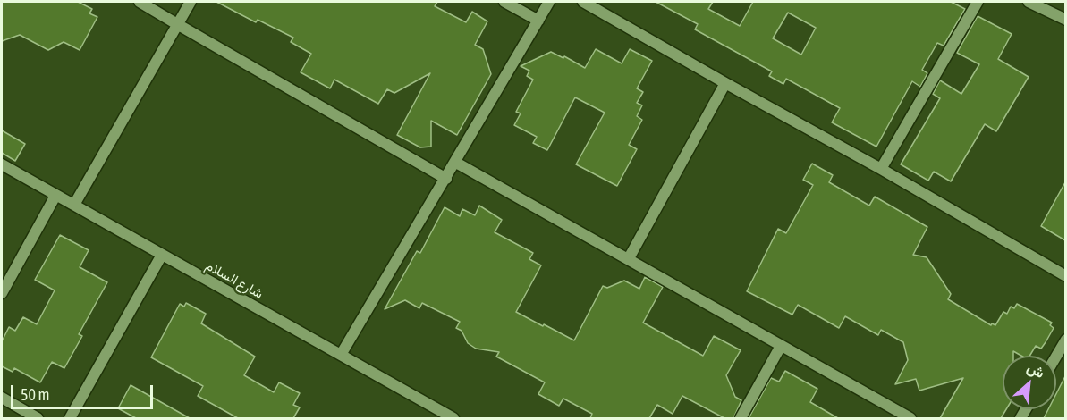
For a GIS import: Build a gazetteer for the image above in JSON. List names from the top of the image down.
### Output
{
  "streets": {
    "street": ["شارع السلام"]
  },
  "scale_bar": "50 m",
  "north": "top right"
}
